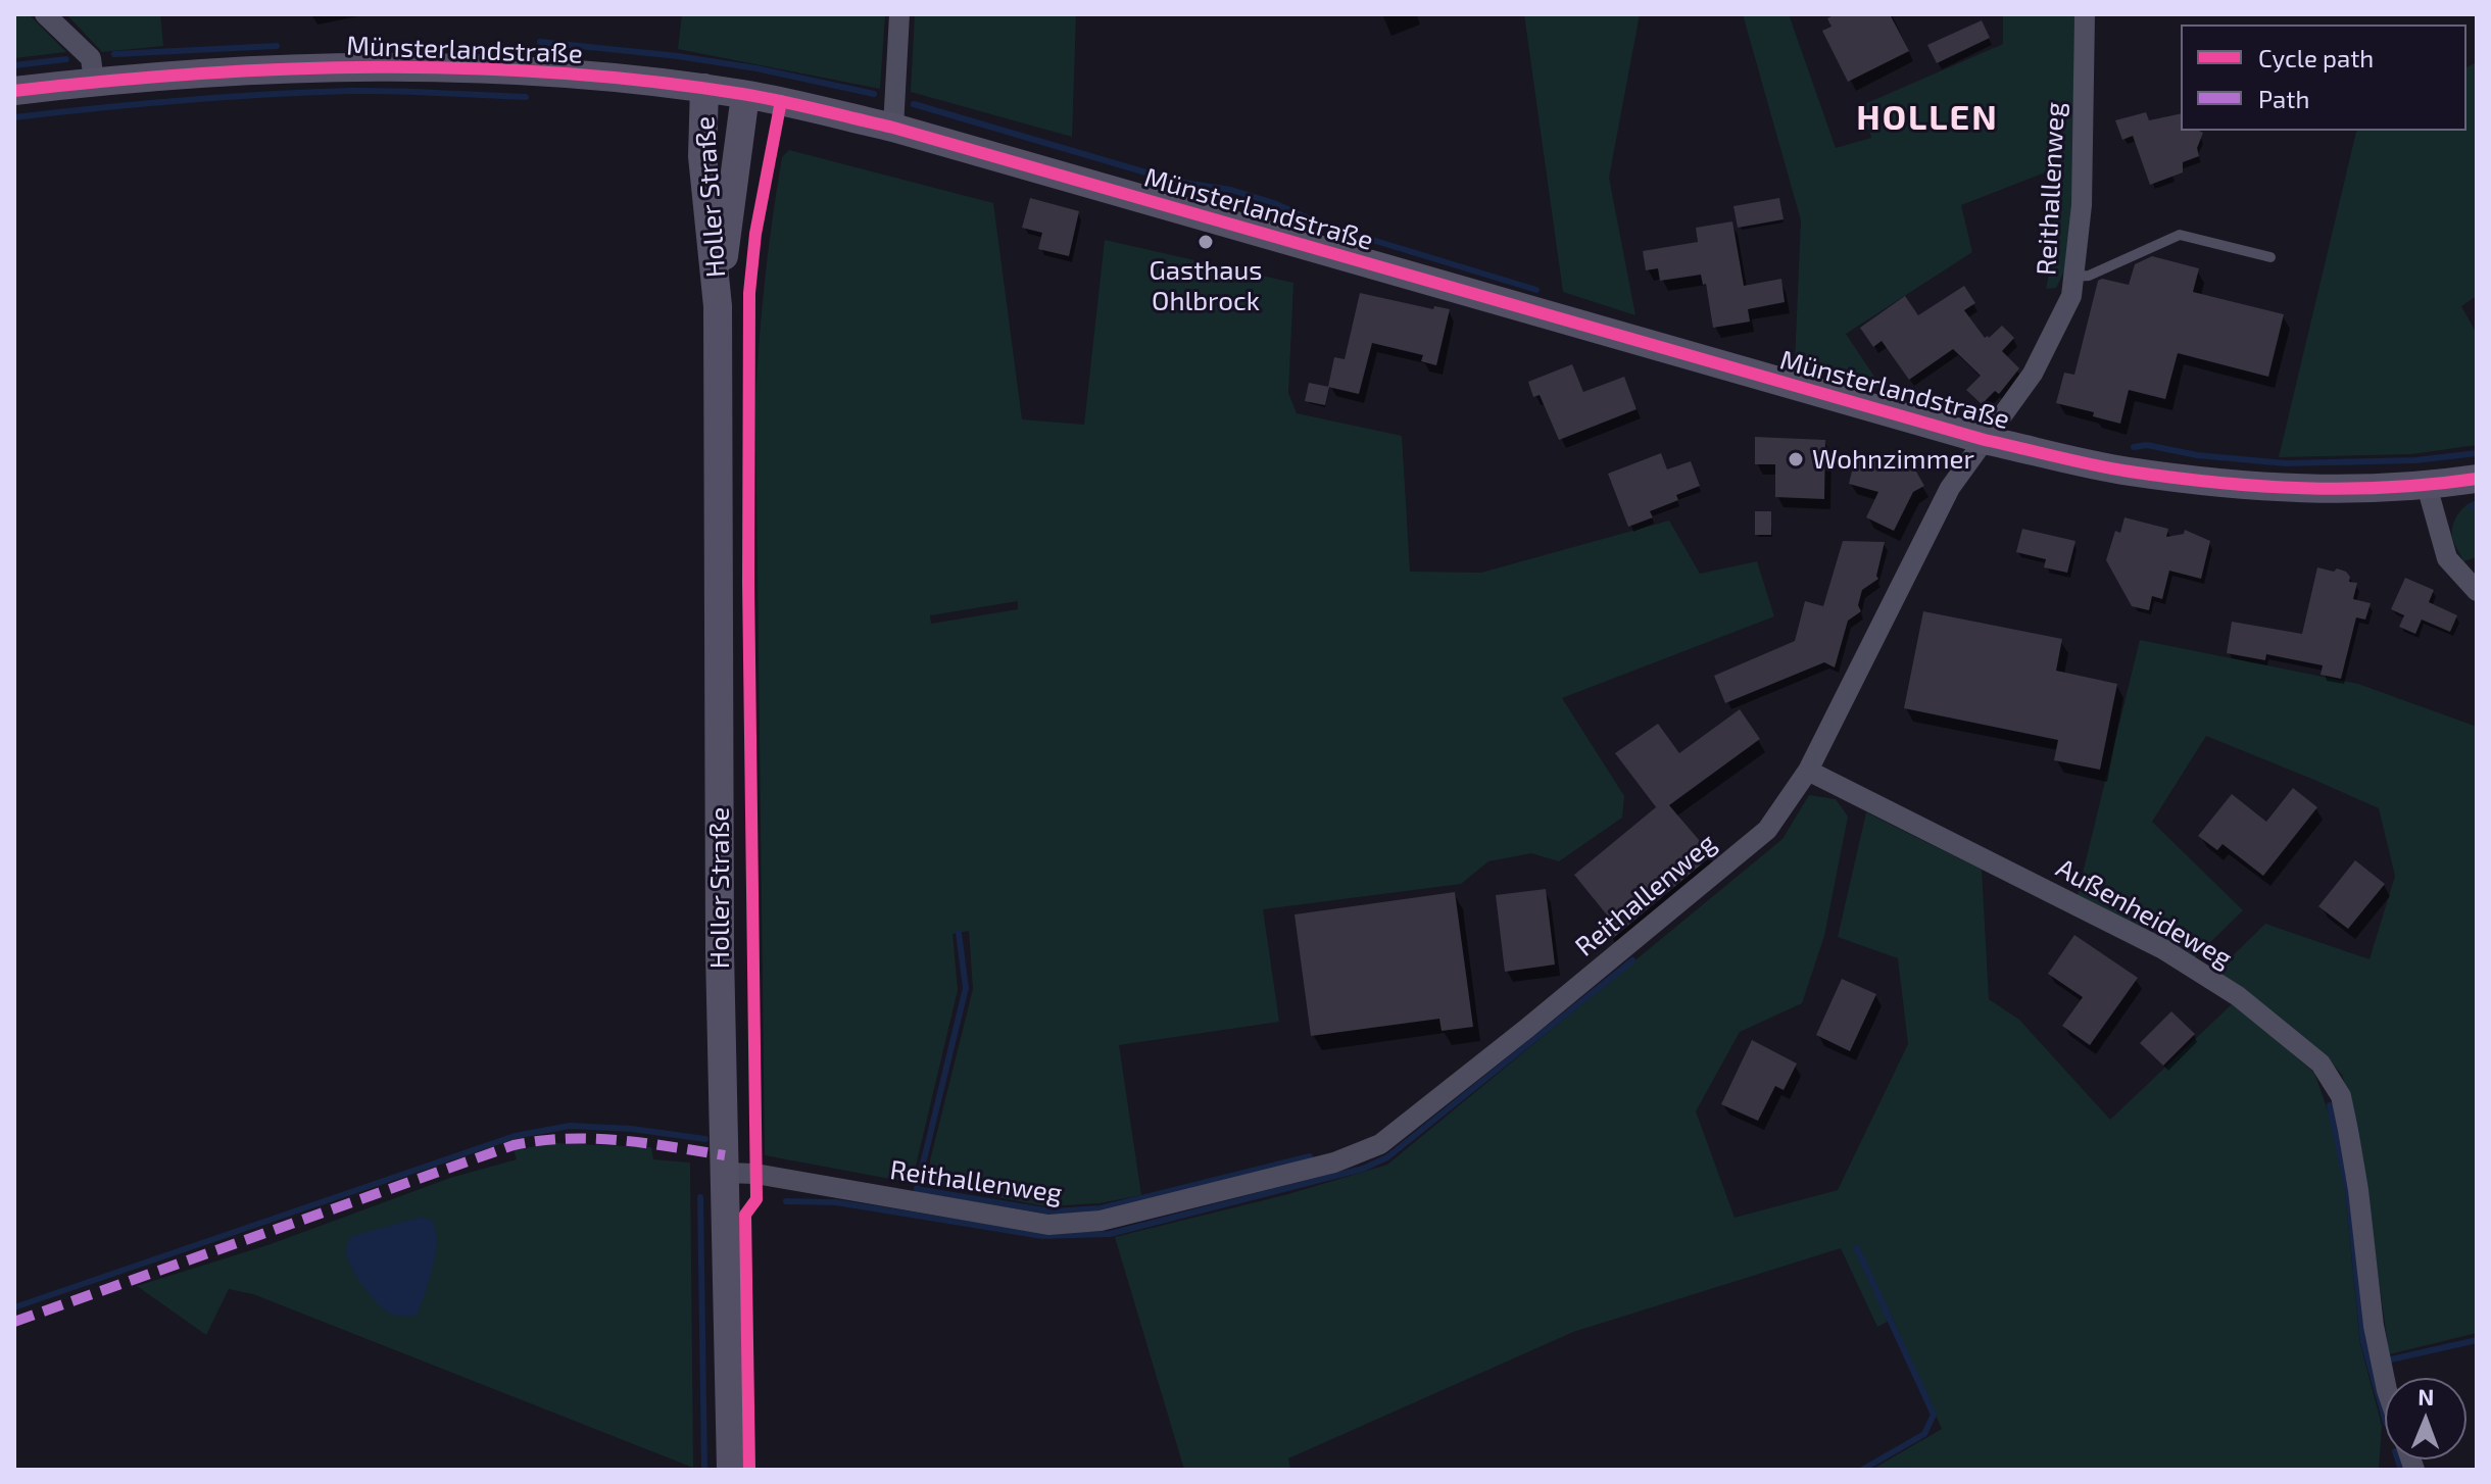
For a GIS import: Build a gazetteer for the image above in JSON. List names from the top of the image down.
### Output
{
  "streets": {
    "main road": ["Münsterlandstraße", "Holler Straße"],
    "street": ["Reithallenweg", "Außenheideweg"]
  },
  "crossings": [
    ["Münsterlandstraße", "Reithallenweg"],
    ["Münsterlandstraße", "Holler Straße"],
    ["Reithallenweg", "Holler Straße"],
    ["Reithallenweg", "Außenheideweg"]
  ],
  "districts": ["HOLLEN"],
  "places": ["Gasthaus Ohlbrock", "Wohnzimmer"],
  "legend": ["Cycle path", "Path"],
  "north": "top"
}
